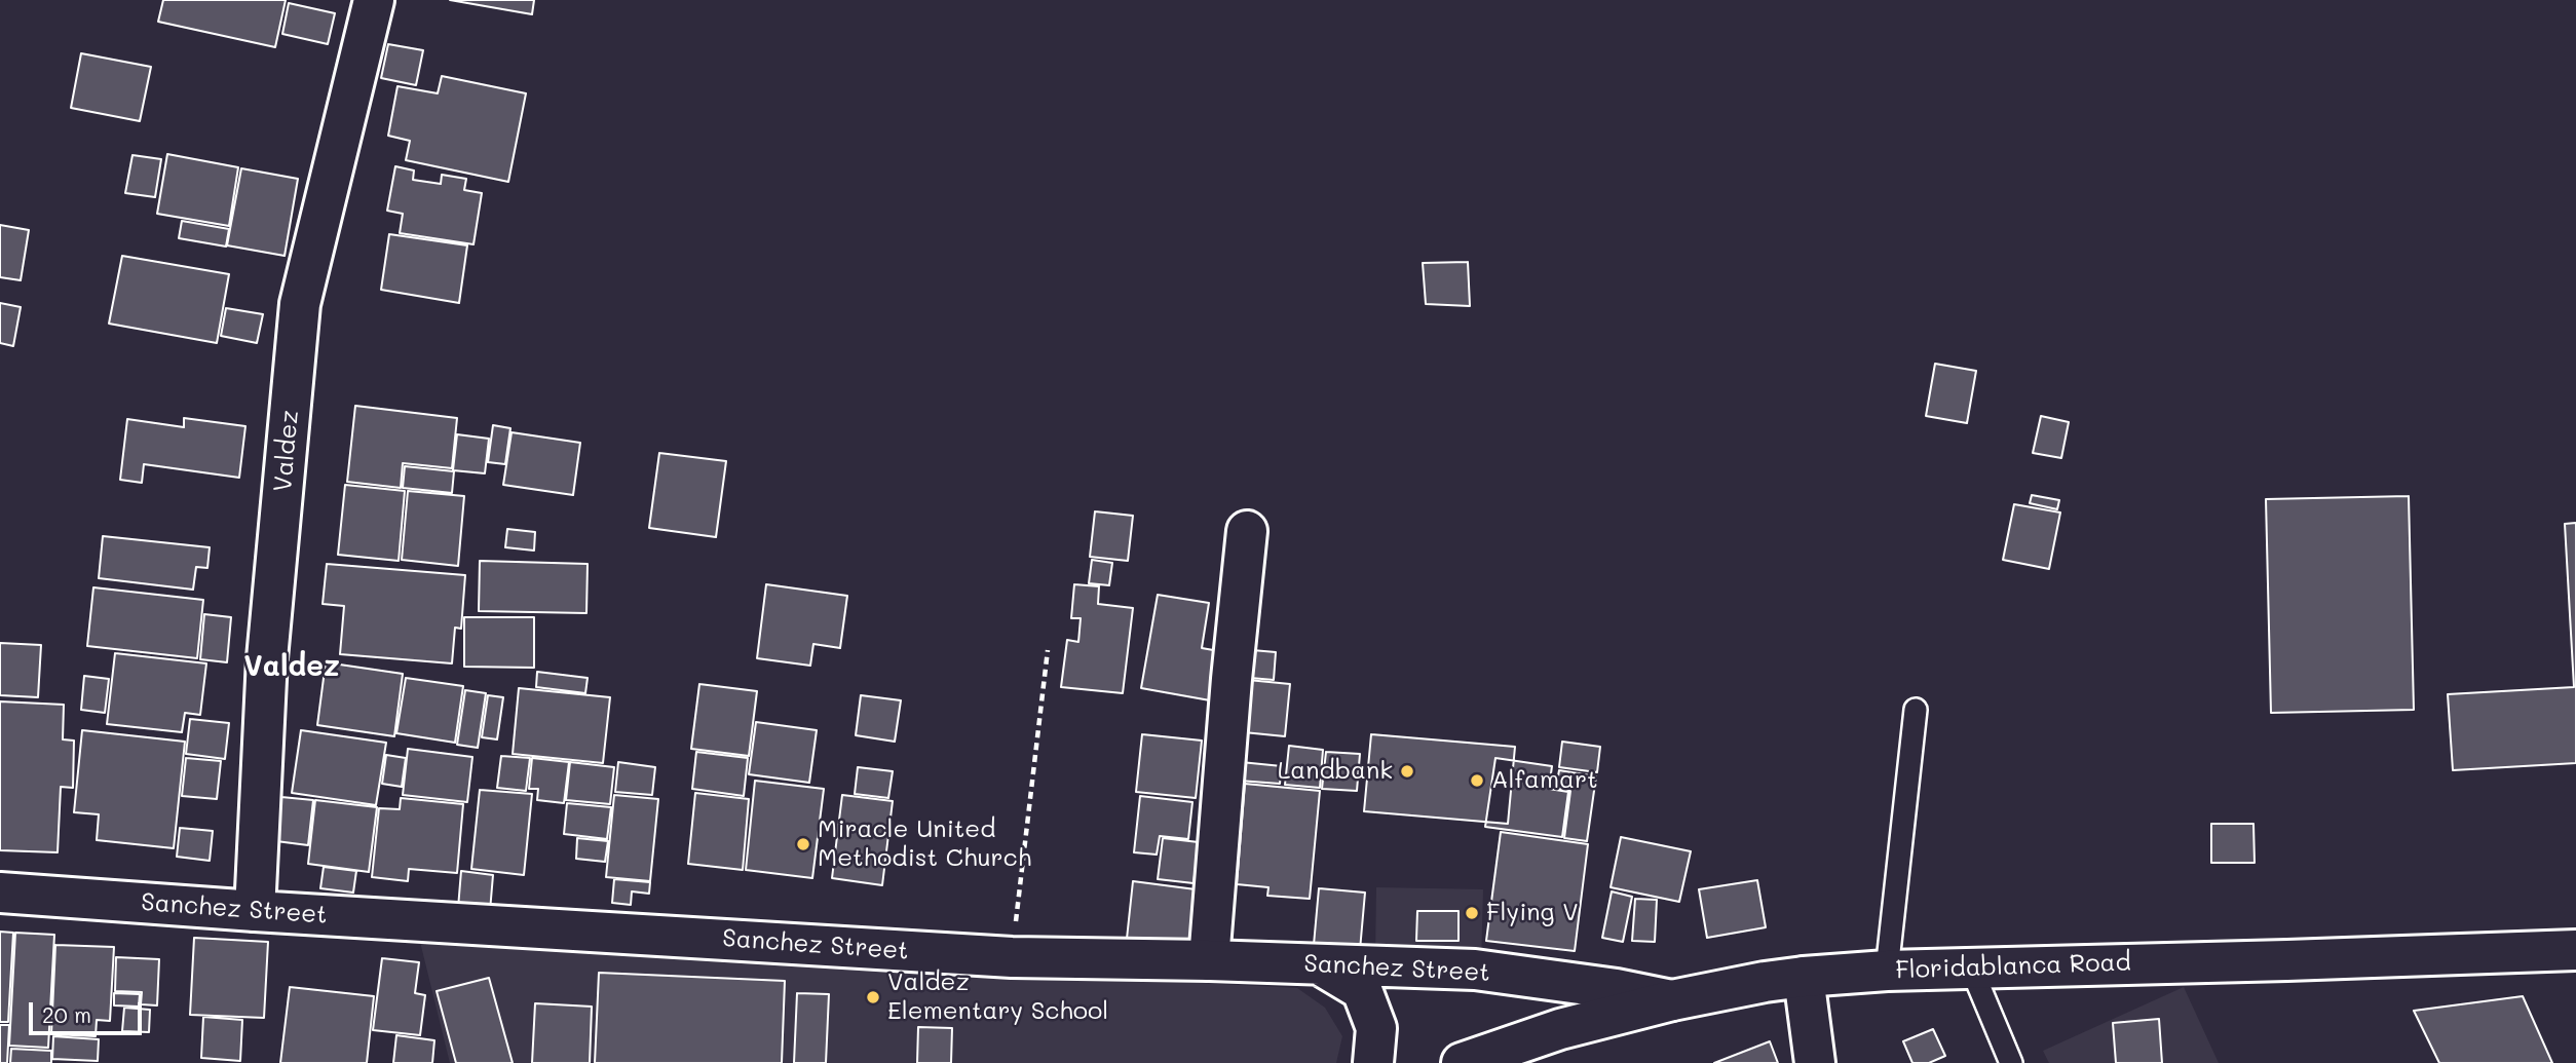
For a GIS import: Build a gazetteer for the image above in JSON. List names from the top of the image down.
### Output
{
  "streets": {
    "street": ["Valdez", "Sanchez Street", "Floridablanca Road"]
  },
  "crossings": [
    ["Valdez", "Sanchez Street"],
    ["Sanchez Street", "Floridablanca Road"]
  ],
  "districts": ["Valdez"],
  "places": [
    "Landbank",
    "Alfamart",
    "Miracle United Methodist Church",
    "Flying V",
    "Valdez Elementary School"
  ],
  "scale_bar": "20 m"
}
